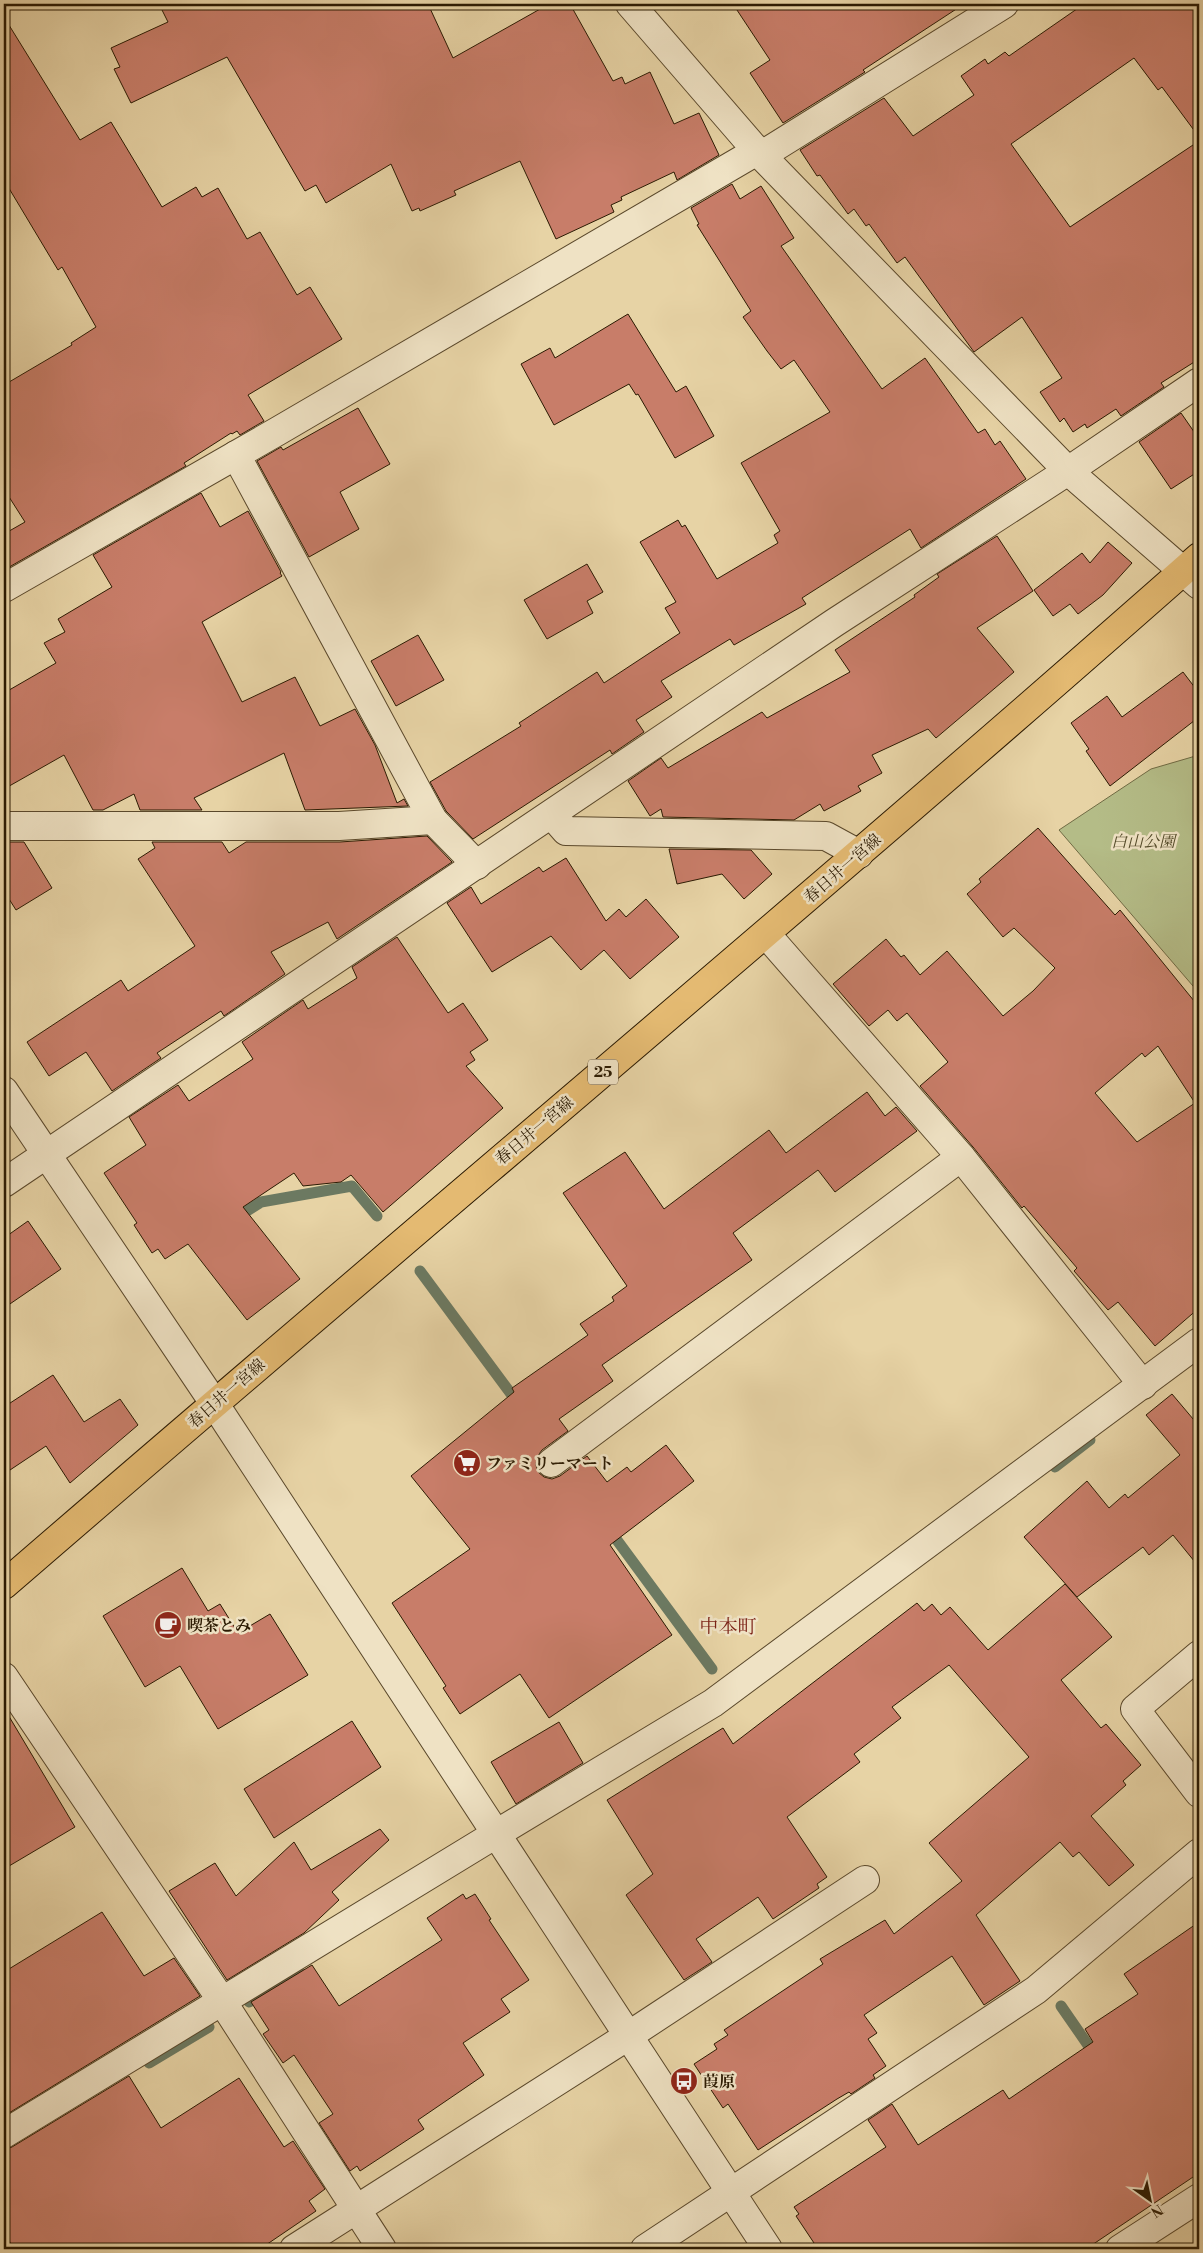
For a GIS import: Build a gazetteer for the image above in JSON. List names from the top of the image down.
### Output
{
  "streets": {
    "main road": ["春日井一宮線", "25"]
  },
  "districts": ["中本町"],
  "parks": ["白山公園"],
  "places": {
    "supermarket": ["ファミリーマート"],
    "cafe": ["喫茶とみ"],
    "bus stop": ["葭原"]
  },
  "north": "bottom right"
}
